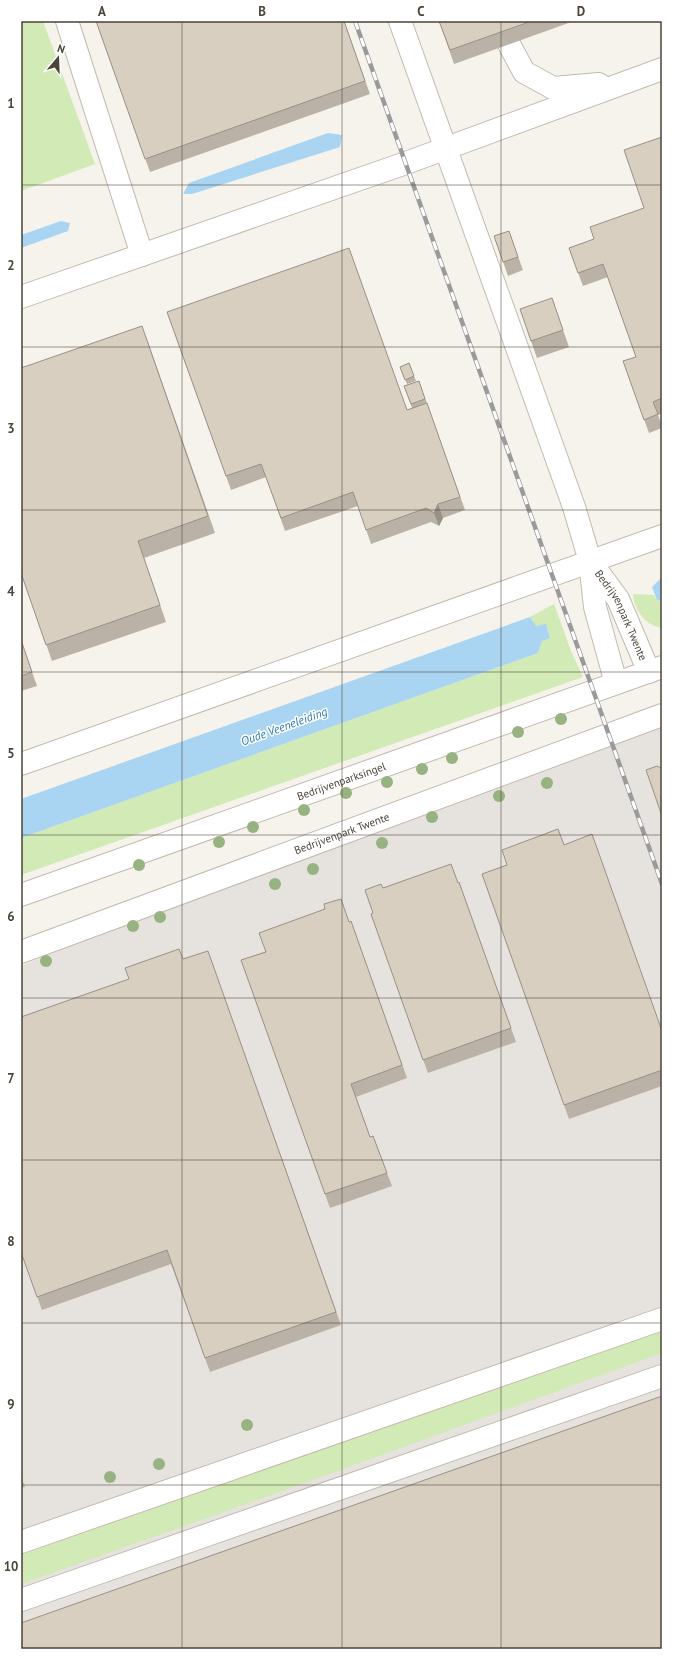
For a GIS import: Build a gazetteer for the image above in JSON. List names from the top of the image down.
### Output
{
  "streets": {
    "street": ["Bedrijvenpark Twente", "Bedrijvenparksingel"]
  },
  "crossings": [
    ["Bedrijvenpark Twente", "Bedrijvenparksingel"]
  ],
  "water": ["Oude Veeneleiding"],
  "north": "top",
  "grid": {
    "columns": [
      "A",
      "B",
      "C",
      "D"
    ],
    "rows": [
      "1",
      "2",
      "3",
      "4",
      "5",
      "6",
      "7",
      "8",
      "9",
      "10"
    ]
  }
}
